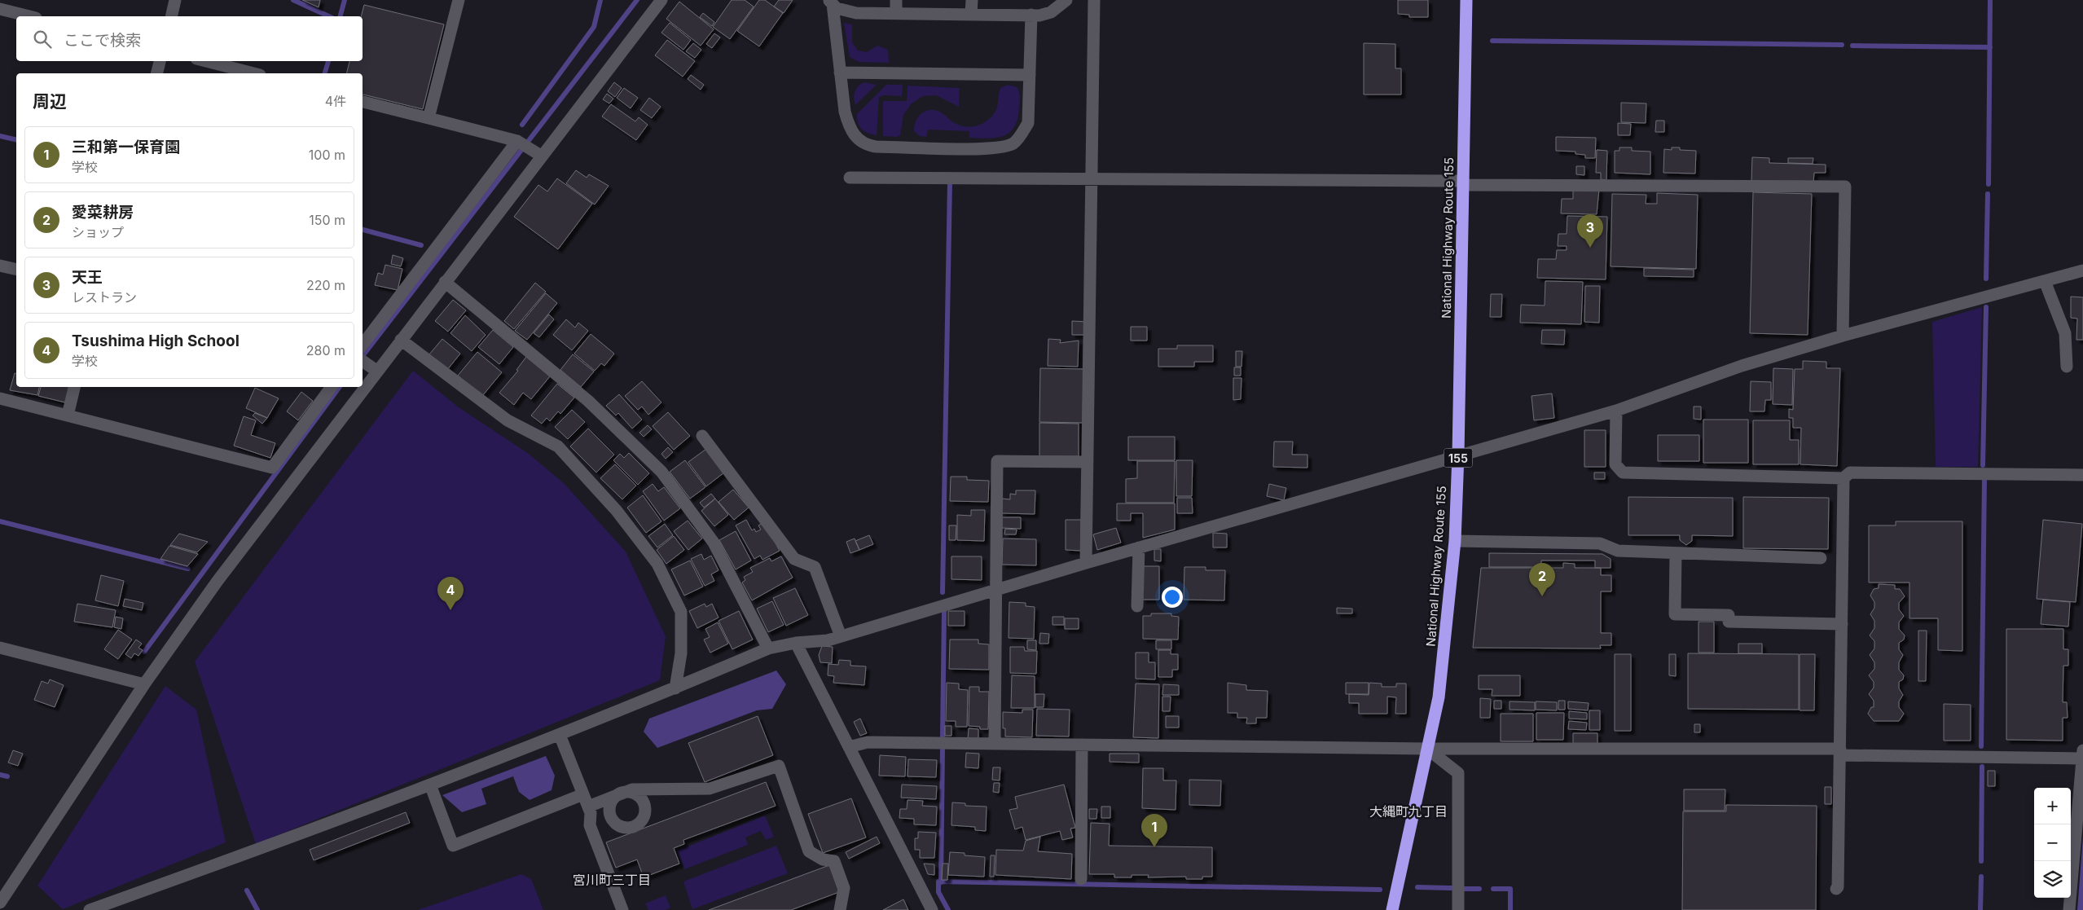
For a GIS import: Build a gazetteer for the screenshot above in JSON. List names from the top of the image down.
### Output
{
  "streets": {
    "highway": ["National Highway Route 155", "155"]
  },
  "districts": ["大縄町九丁目", "宮川町三丁目"],
  "page": {
    "search": "ここで検索",
    "heading": ["周辺", "4件"],
    "list": [
      {
        "mark": "1",
        "name": "三和第一保育園",
        "note": "学校",
        "value": "100 m"
      },
      {
        "mark": "2",
        "name": "愛菜耕房",
        "note": "ショップ",
        "value": "150 m"
      },
      {
        "mark": "3",
        "name": "天王",
        "note": "レストラン",
        "value": "220 m"
      },
      {
        "mark": "4",
        "name": "Tsushima High School",
        "note": "学校",
        "value": "280 m"
      }
    ],
    "pins": [
      "3",
      "2",
      "4",
      "1"
    ],
    "map_buttons": ["+", "−"]
  }
}
